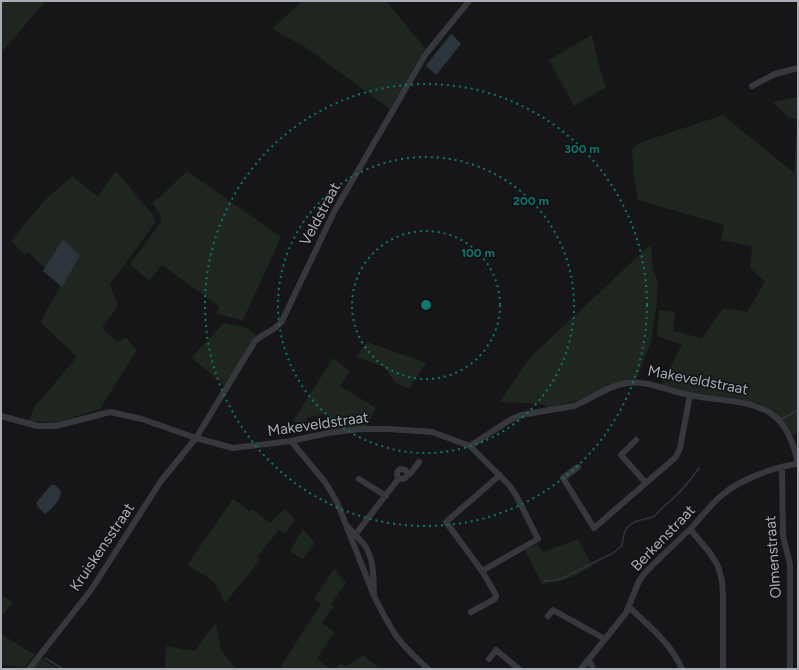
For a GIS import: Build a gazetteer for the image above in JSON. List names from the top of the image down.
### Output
{
  "streets": {
    "street": [
      "Veldstraat",
      "Makeveldstraat",
      "Berkenstraat",
      "Kruiskensstraat",
      "Olmenstraat"
    ]
  },
  "crossings": [
    ["Veldstraat", "Makeveldstraat"],
    ["Veldstraat", "Kruiskensstraat"],
    ["Makeveldstraat", "Berkenstraat"],
    ["Makeveldstraat", "Kruiskensstraat"],
    ["Berkenstraat", "Olmenstraat"]
  ],
  "rings": ["300 m", "200 m", "100 m"]
}
